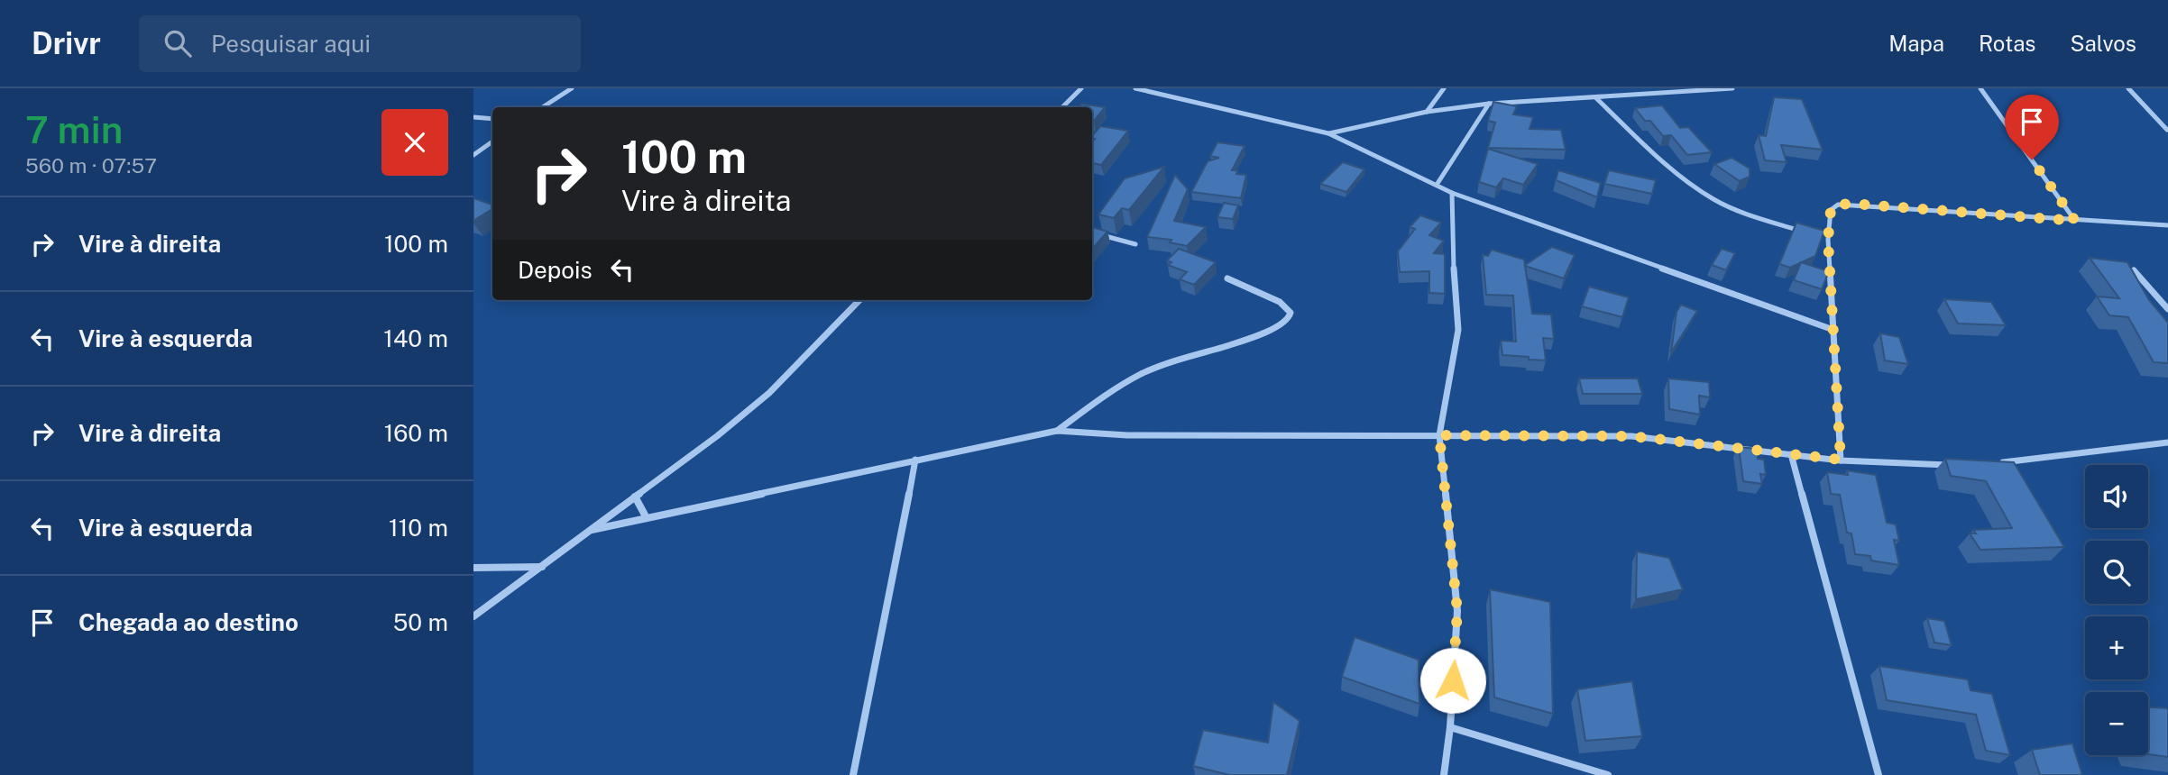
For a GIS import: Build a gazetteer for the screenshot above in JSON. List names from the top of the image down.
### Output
{
  "page": {
    "header": "Drivr",
    "search": "Pesquisar aqui",
    "nav": ["Mapa", "Rotas", "Salvos"],
    "heading": ["7 min", "560 m · 07:57"],
    "turn": ["100 m", "Vire à direita"],
    "list": [
      {
        "name": "Vire à direita",
        "value": "100 m"
      },
      {
        "name": "Vire à esquerda",
        "value": "140 m"
      },
      {
        "name": "Vire à direita",
        "value": "160 m"
      },
      {
        "name": "Vire à esquerda",
        "value": "110 m"
      },
      {
        "name": "Chegada ao destino",
        "value": "50 m"
      }
    ],
    "then": "Depois",
    "map_buttons": ["+", "−"]
  }
}
